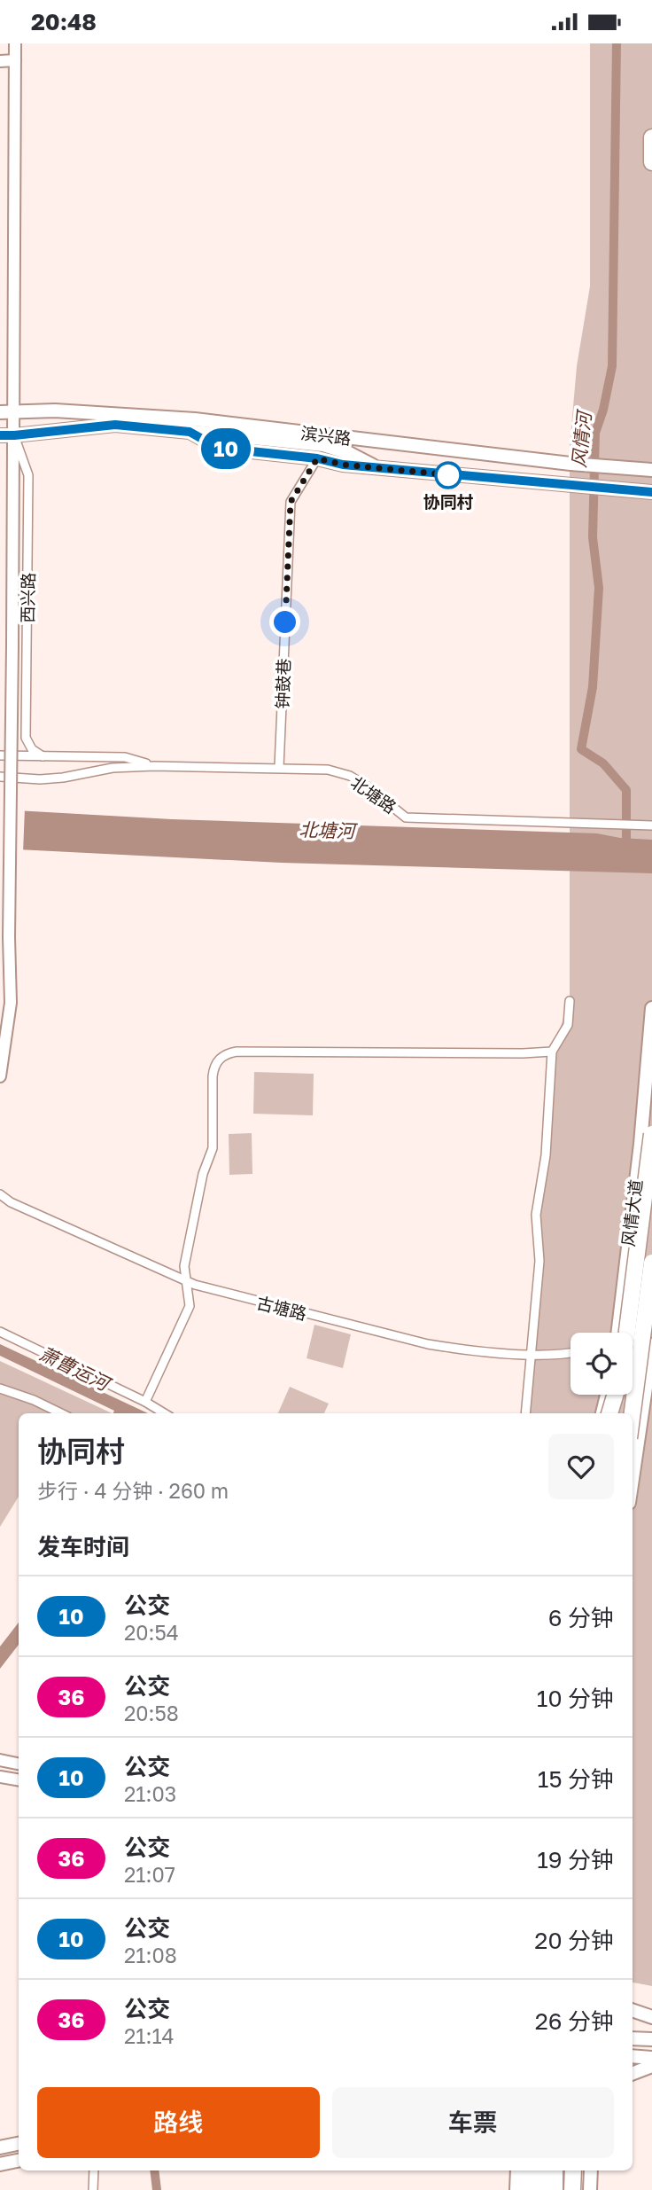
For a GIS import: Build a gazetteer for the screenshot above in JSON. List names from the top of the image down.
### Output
{
  "streets": {
    "main road": ["滨兴路", "西兴路", "风情大道"],
    "street": ["钟鼓巷", "北塘路", "古塘路"]
  },
  "crossings": [
    ["滨兴路", "西兴路"],
    ["滨兴路", "钟鼓巷"],
    ["西兴路", "北塘路"],
    ["钟鼓巷", "北塘路"]
  ],
  "water": ["风情河", "北塘河", "萧曹运河"],
  "places": ["协同村"],
  "lines": ["bus line 10"],
  "page": {
    "status": "20:48",
    "on_map": "10",
    "heading": [
      ["协同村", "步行 · 4 分钟 · 260 m"],
      "发车时间"
    ],
    "list": [
      {
        "mark": "10",
        "name": "公交",
        "note": "20:54",
        "value": "6 分钟"
      },
      {
        "mark": "36",
        "name": "公交",
        "note": "20:58",
        "value": "10 分钟"
      },
      {
        "mark": "10",
        "name": "公交",
        "note": "21:03",
        "value": "15 分钟"
      },
      {
        "mark": "36",
        "name": "公交",
        "note": "21:07",
        "value": "19 分钟"
      },
      {
        "mark": "10",
        "name": "公交",
        "note": "21:08",
        "value": "20 分钟"
      },
      {
        "mark": "36",
        "name": "公交",
        "note": "21:14",
        "value": "26 分钟"
      }
    ],
    "buttons": ["路线", "车票"]
  }
}
